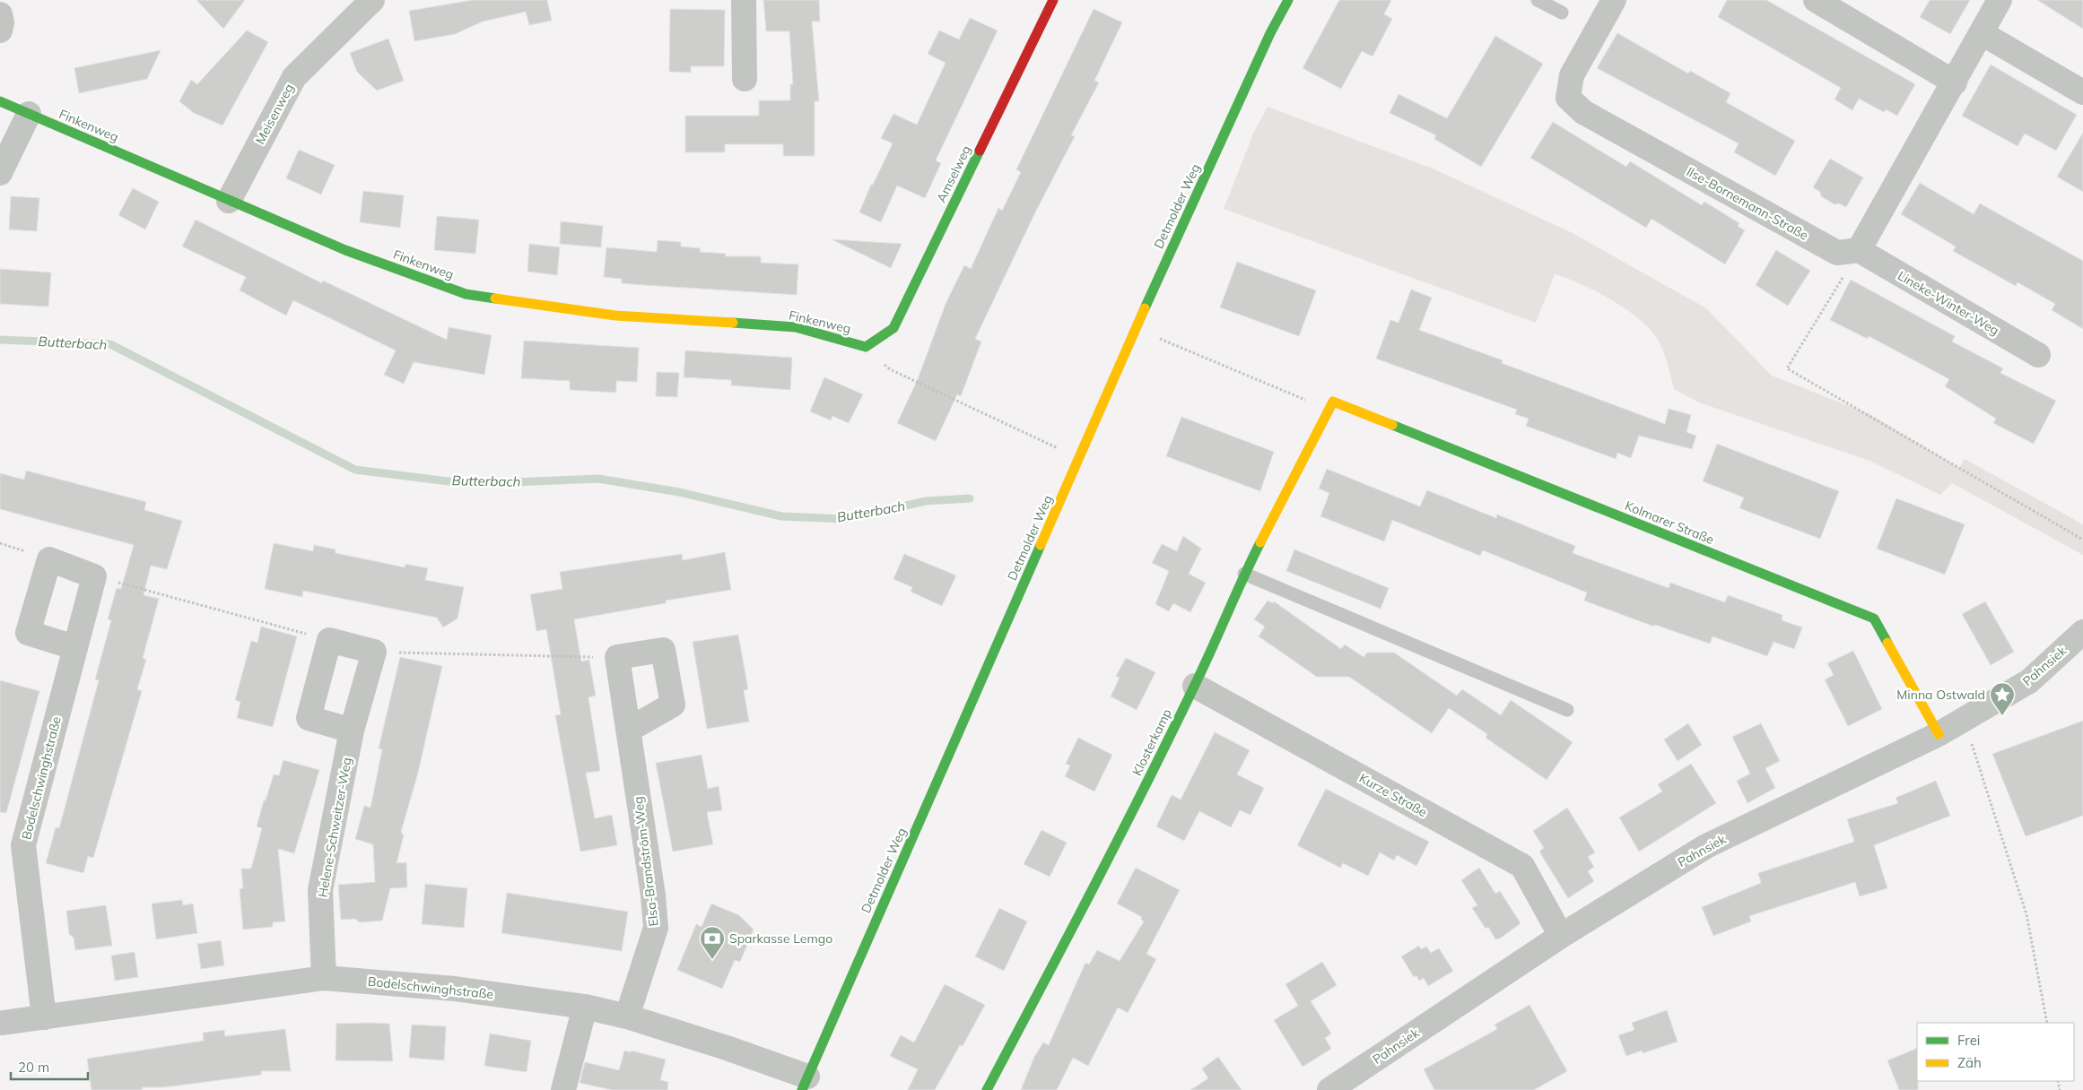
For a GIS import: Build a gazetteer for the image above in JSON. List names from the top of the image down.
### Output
{
  "streets": {
    "street": [
      "Meisenweg",
      "Finkenweg",
      "Amselweg",
      "Ilse-Bornemann-Straße",
      "Detmolder Weg",
      "Lineke-Winter-Weg",
      "Kolmarer Straße",
      "Pahnsiek",
      "Klosterkamp",
      "Bodelschwinghstraße",
      "Kurze Straße",
      "Helene-Schweitzer-Weg",
      "Elsa-Brandström-Weg"
    ]
  },
  "crossings": [
    ["Meisenweg", "Finkenweg"],
    ["Finkenweg", "Amselweg"],
    ["Ilse-Bornemann-Straße", "Lineke-Winter-Weg"],
    ["Detmolder Weg", "Bodelschwinghstraße"],
    ["Kolmarer Straße", "Pahnsiek"],
    ["Kolmarer Straße", "Klosterkamp"],
    ["Pahnsiek", "Kurze Straße"],
    ["Klosterkamp", "Kurze Straße"],
    ["Bodelschwinghstraße", "Helene-Schweitzer-Weg"],
    ["Bodelschwinghstraße", "Elsa-Brandström-Weg"]
  ],
  "water": ["Butterbach"],
  "places": {
    "place": ["Minna Ostwald"],
    "bank": ["Sparkasse Lemgo"]
  },
  "legend": ["Frei", "Zäh"],
  "scale_bar": "20 m"
}
